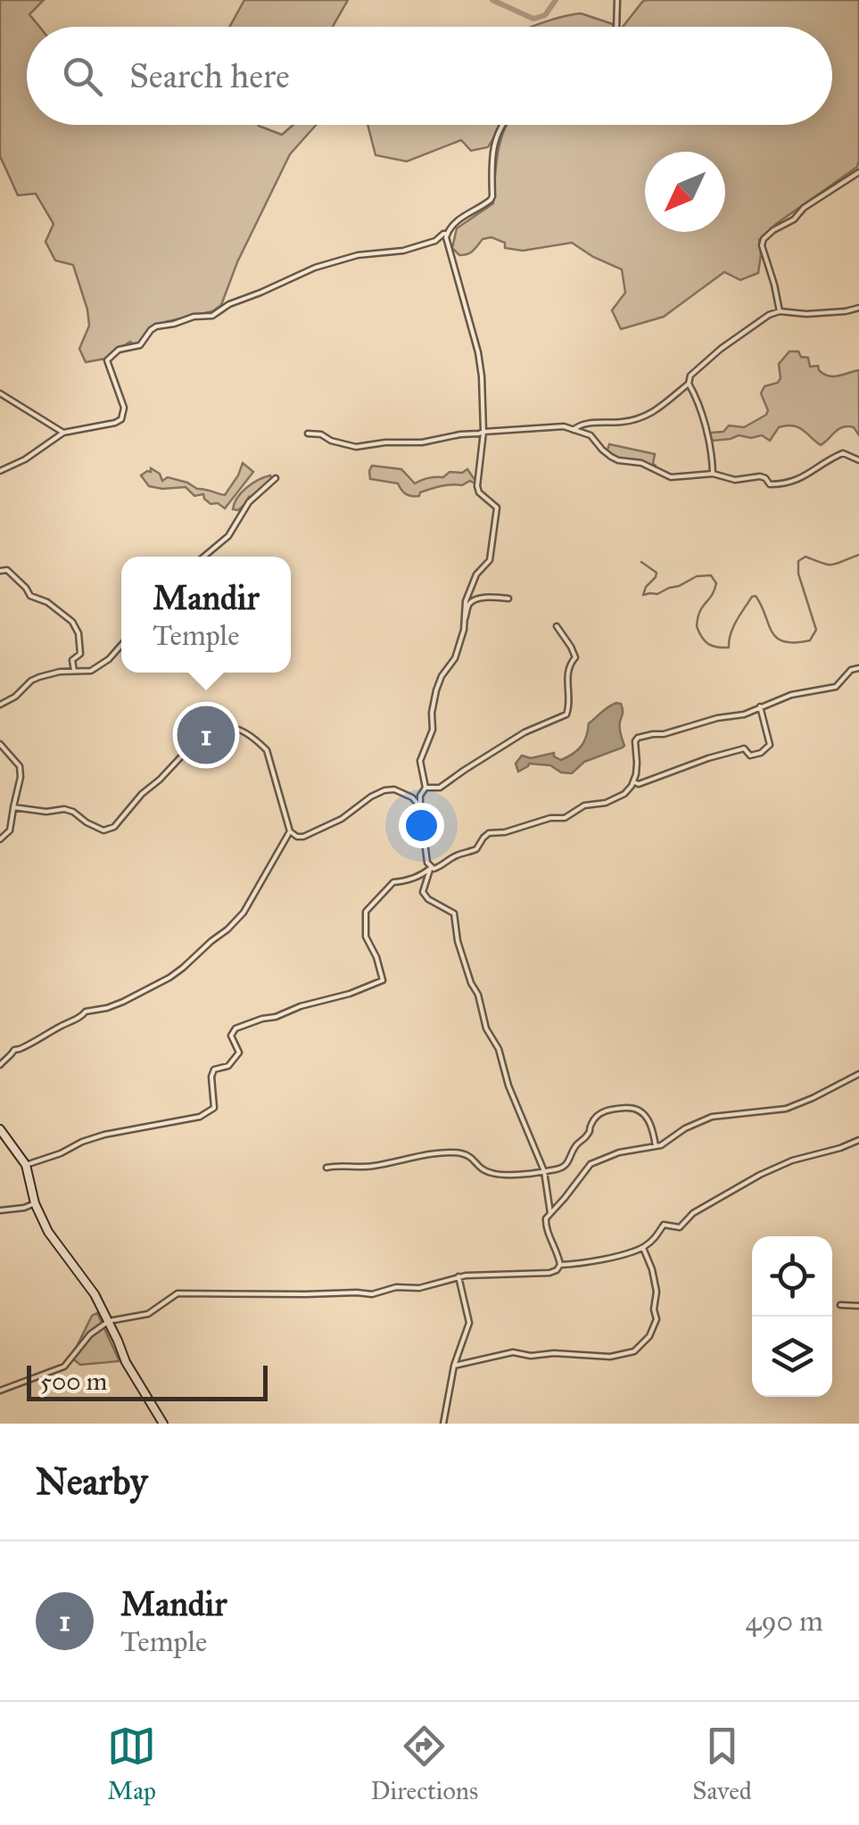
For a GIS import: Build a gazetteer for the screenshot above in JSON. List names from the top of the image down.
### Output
{
  "scale_bar": "500 m",
  "north": "bottom left",
  "page": {
    "search": "Search here",
    "popup": ["Mandir", "Temple"],
    "pins": "1",
    "scale": "500 m",
    "heading": "Nearby",
    "list": [
      {
        "mark": "1",
        "name": "Mandir",
        "note": "Temple",
        "value": "490 m"
      }
    ],
    "nav": ["Map", "Directions", "Saved"]
  }
}
